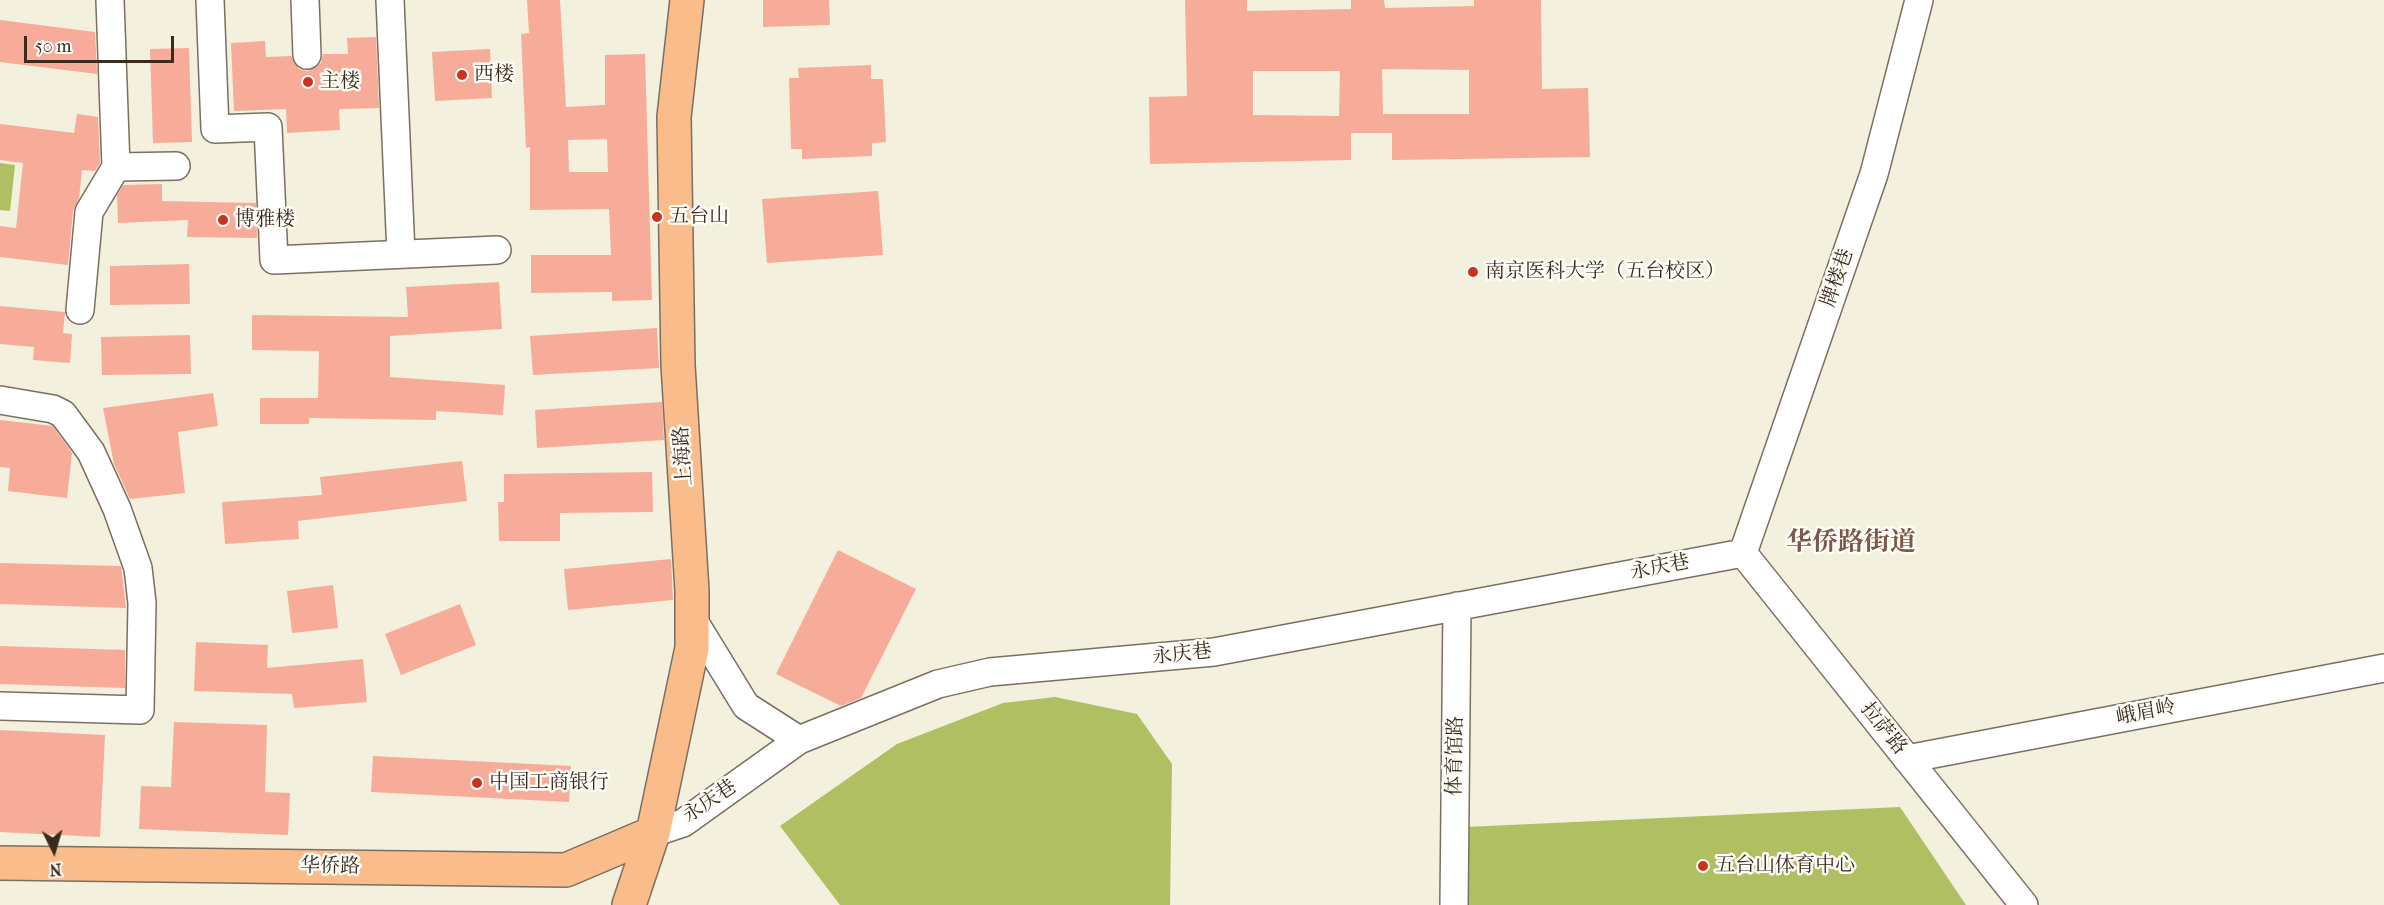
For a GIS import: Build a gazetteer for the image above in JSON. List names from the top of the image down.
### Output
{
  "streets": {
    "main road": ["上海路", "华侨路"],
    "street": [
      "牌楼巷",
      "永庆巷",
      "峨眉岭",
      "拉萨路",
      "体育馆路"
    ]
  },
  "crossings": [
    ["牌楼巷", "永庆巷"],
    ["牌楼巷", "拉萨路"],
    ["上海路", "永庆巷"],
    ["上海路", "华侨路"],
    ["永庆巷", "拉萨路"],
    ["永庆巷", "体育馆路"],
    ["永庆巷", "华侨路"],
    ["峨眉岭", "拉萨路"]
  ],
  "districts": ["华侨路街道"],
  "places": [
    "西楼",
    "主楼",
    "五台山",
    "博雅楼",
    "南京医科大学（五台校区）",
    "中国工商银行",
    "五台山体育中心"
  ],
  "scale_bar": "50 m",
  "north": "bottom"
}
